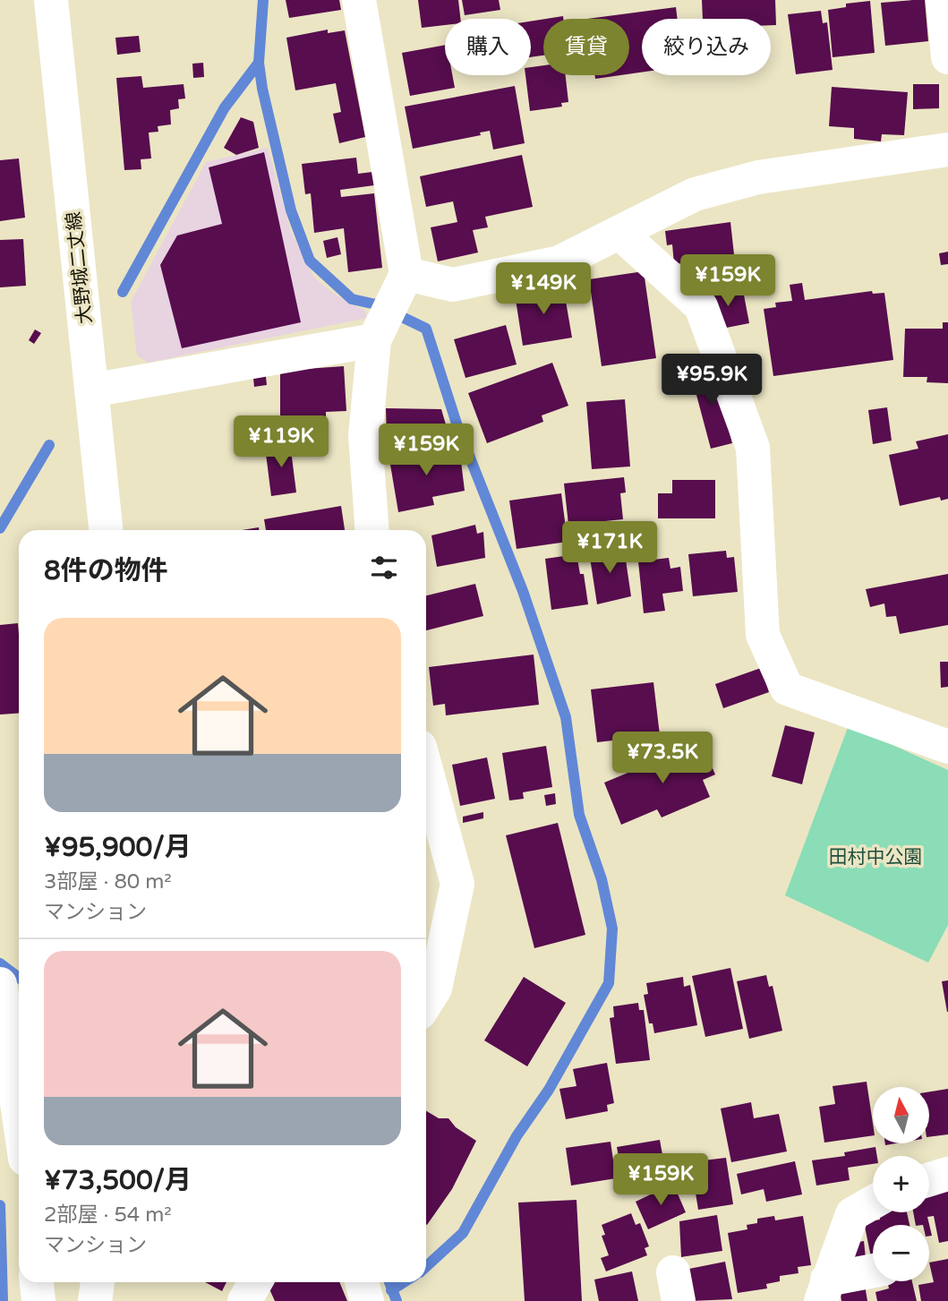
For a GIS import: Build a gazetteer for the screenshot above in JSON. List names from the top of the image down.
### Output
{
  "streets": {
    "street": ["大野城二丈線"]
  },
  "parks": ["田村中公園"],
  "north": "top",
  "page": {
    "chip": ["購入", "賃貸", "絞り込み"],
    "price": [
      "¥159K",
      "¥149K",
      "¥95.9K",
      "¥119K",
      "¥159K",
      "¥171K",
      "¥73.5K",
      "¥159K"
    ],
    "heading": "8件の物件",
    "list": [
      {
        "name": "¥95,900/月",
        "note": "3部屋 · 80 m² · マンション"
      },
      {
        "name": "¥73,500/月",
        "note": "2部屋 · 54 m² · マンション"
      }
    ],
    "map_buttons": ["+", "−"]
  }
}
